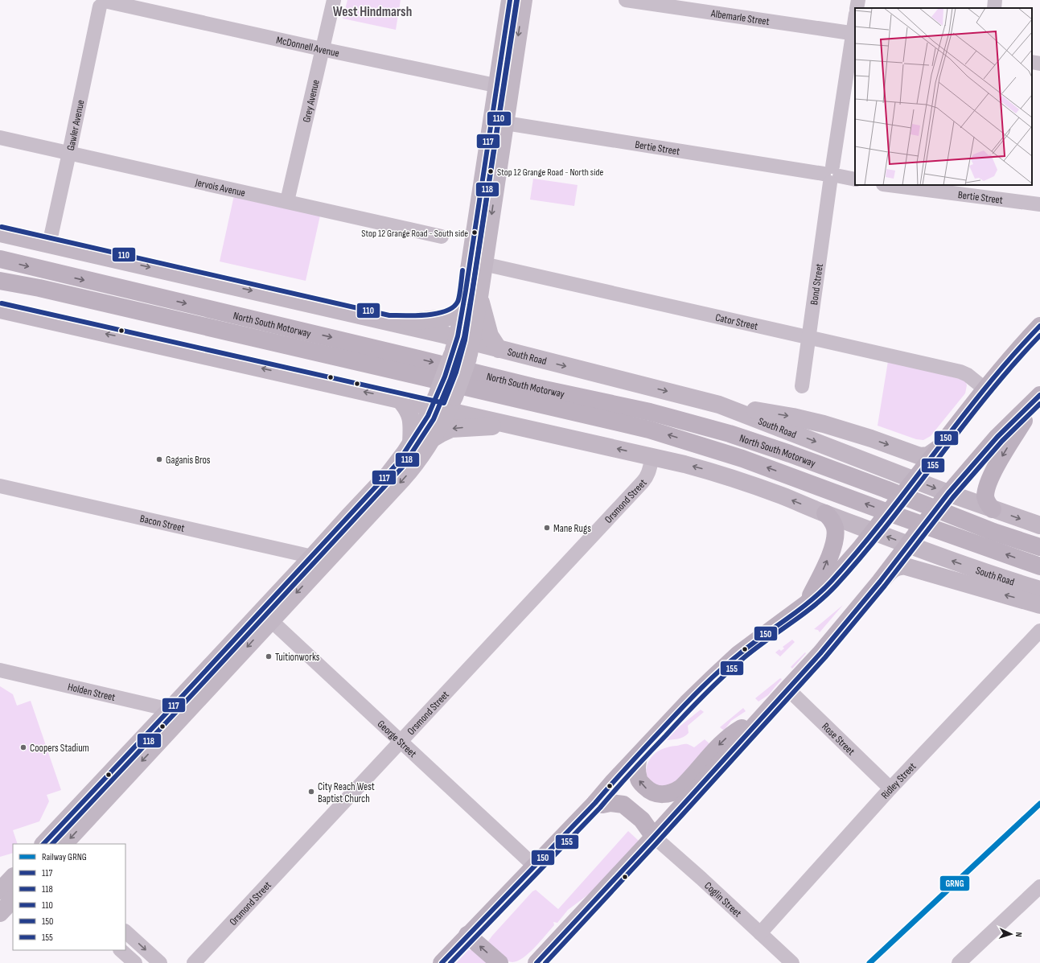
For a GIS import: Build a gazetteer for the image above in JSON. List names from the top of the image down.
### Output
{
  "streets": {
    "highway": ["North South Motorway"],
    "main road": ["South Road"],
    "street": [
      "Albemarle Street",
      "McDonnell Avenue",
      "Grey Avenue",
      "Gawler Avenue",
      "Bertie Street",
      "Jervois Avenue",
      "Bond Street",
      "Cator Street",
      "Orsmond Street",
      "Bacon Street",
      "Holden Street",
      "George Street",
      "Rose Street",
      "Ridley Street",
      "Coglin Street"
    ]
  },
  "crossings": [
    ["Albemarle Street", "Bond Street"],
    ["McDonnell Avenue", "Grey Avenue"],
    ["McDonnell Avenue", "Gawler Avenue"],
    ["Grey Avenue", "Jervois Avenue"],
    ["Gawler Avenue", "Jervois Avenue"],
    ["Gawler Avenue", "South Road"],
    ["Bertie Street", "Bond Street"],
    ["Bond Street", "Cator Street"],
    ["South Road", "Orsmond Street"],
    ["Orsmond Street", "George Street"],
    ["Rose Street", "Ridley Street"],
    ["Ridley Street", "Coglin Street"]
  ],
  "districts": ["West Hindmarsh"],
  "places": [
    "Stop 12 Grange Road - North side",
    "Stop 12 Grange Road - South side",
    "Gaganis Bros",
    "Mane Rugs",
    "Tuitionworks",
    "Coopers Stadium",
    "City Reach West Baptist Church"
  ],
  "lines": [
    "transit line 117",
    "transit line 110",
    "transit line 118",
    "transit line 150",
    "transit line 155",
    "rail line GRNG"
  ],
  "legend": [
    "Railway GRNG",
    "117",
    "118",
    "110",
    "150",
    "155"
  ],
  "north": "right"
}
